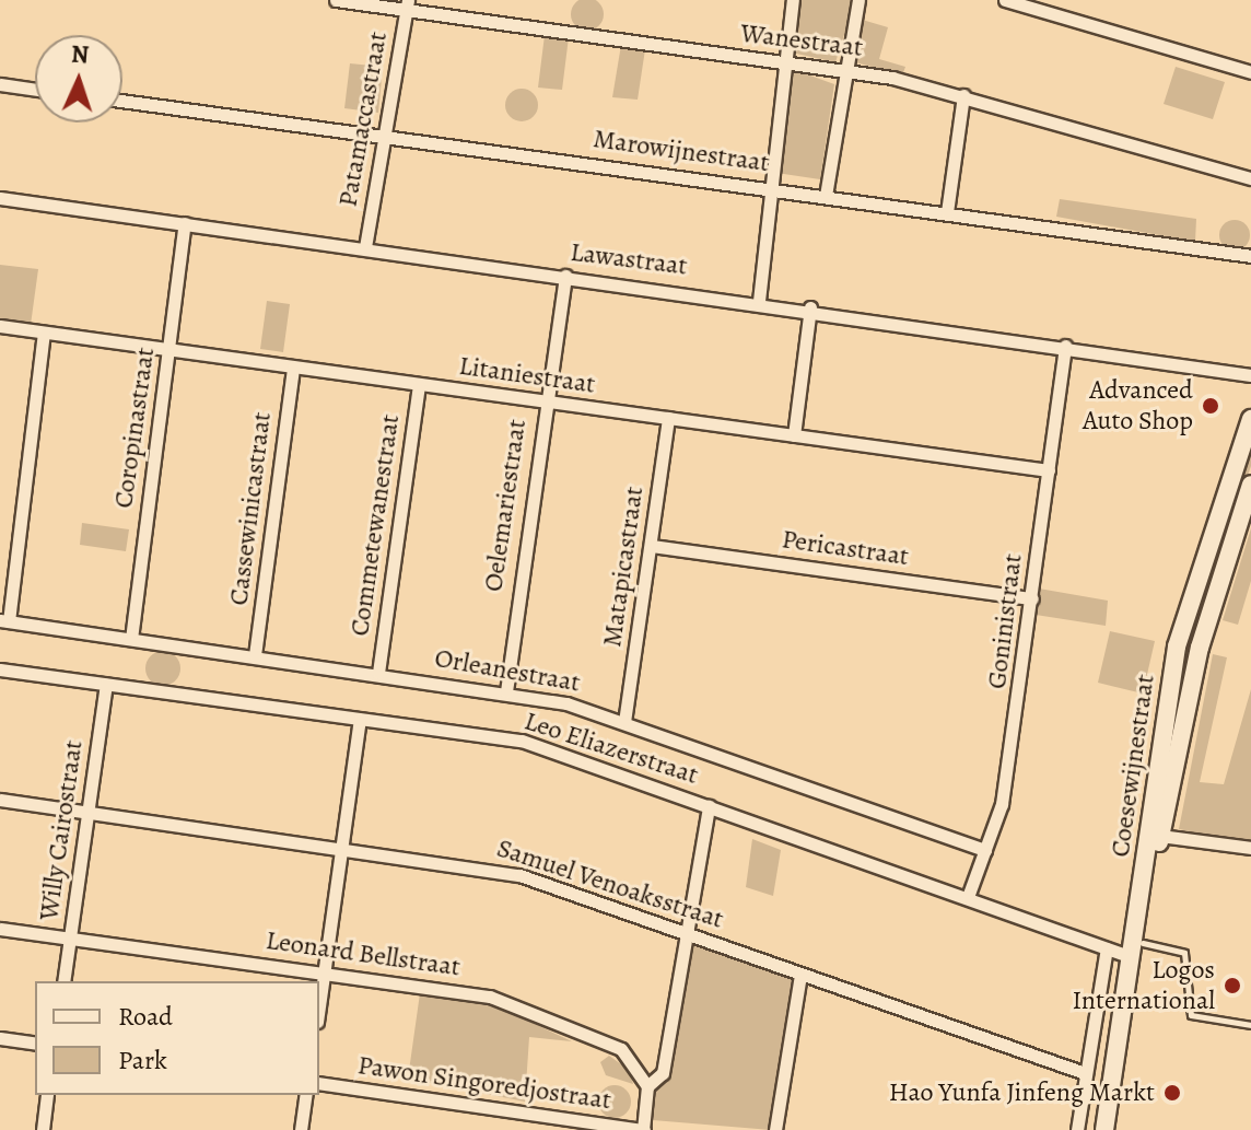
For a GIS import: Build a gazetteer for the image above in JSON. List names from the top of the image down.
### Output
{
  "streets": {
    "main road": ["Coesewijnestraat"],
    "street": [
      "Wanestraat",
      "Patamaccastraat",
      "Marowijnestraat",
      "Lawastraat",
      "Litaniestraat",
      "Coropinastraat",
      "Oelemariestraat",
      "Cassewinicastraat",
      "Commetewanestraat",
      "Pericastraat",
      "Matapicastraat",
      "Goninistraat",
      "Orleanestraat",
      "Leo Eliazerstraat",
      "Willy Cairostraat",
      "Samuel Venoaksstraat",
      "Leonard Bellstraat",
      "Pawon Singoredjostraat"
    ]
  },
  "crossings": [
    ["Wanestraat", "Patamaccastraat"],
    ["Patamaccastraat", "Marowijnestraat"],
    ["Patamaccastraat", "Lawastraat"],
    ["Lawastraat", "Coropinastraat"],
    ["Lawastraat", "Oelemariestraat"],
    ["Lawastraat", "Goninistraat"],
    ["Litaniestraat", "Coropinastraat"],
    ["Litaniestraat", "Oelemariestraat"],
    ["Litaniestraat", "Cassewinicastraat"],
    ["Litaniestraat", "Commetewanestraat"],
    ["Litaniestraat", "Matapicastraat"],
    ["Litaniestraat", "Goninistraat"],
    ["Coropinastraat", "Orleanestraat"],
    ["Oelemariestraat", "Orleanestraat"],
    ["Cassewinicastraat", "Orleanestraat"],
    ["Commetewanestraat", "Orleanestraat"],
    ["Pericastraat", "Matapicastraat"],
    ["Pericastraat", "Goninistraat"],
    ["Matapicastraat", "Orleanestraat"],
    ["Goninistraat", "Orleanestraat"],
    ["Goninistraat", "Leo Eliazerstraat"],
    ["Leo Eliazerstraat", "Coesewijnestraat"],
    ["Leo Eliazerstraat", "Willy Cairostraat"],
    ["Willy Cairostraat", "Samuel Venoaksstraat"],
    ["Willy Cairostraat", "Leonard Bellstraat"]
  ],
  "places": ["Advanced Auto Shop", "Logos International", "Hao Yunfa Jinfeng Markt"],
  "legend": ["Road", "Park"],
  "north": "top"
}
